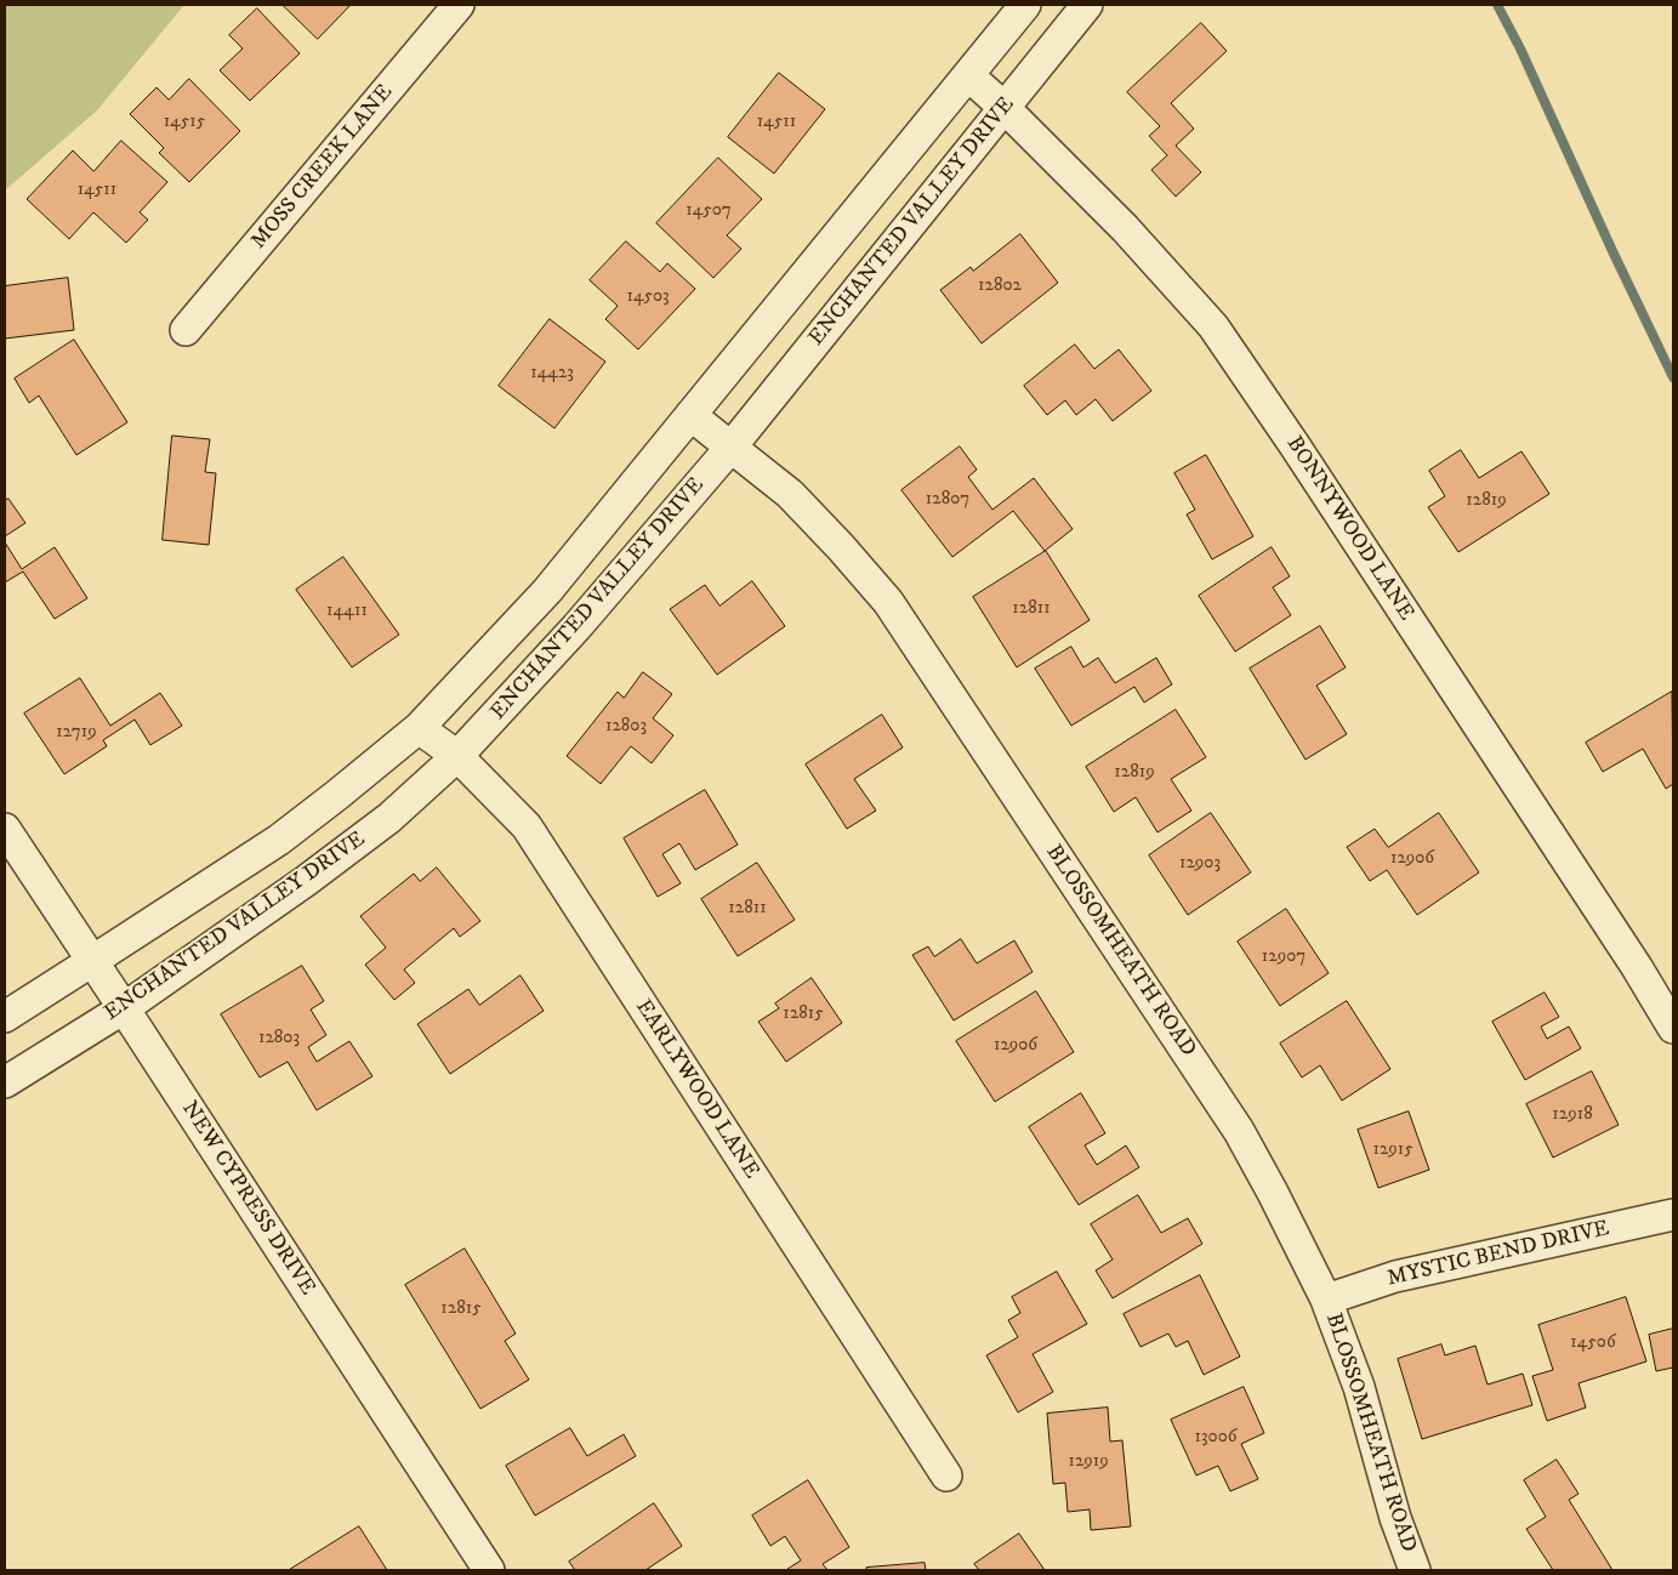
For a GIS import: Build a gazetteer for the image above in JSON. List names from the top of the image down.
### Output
{
  "streets": {
    "street": [
      "MOSS CREEK LANE",
      "ENCHANTED VALLEY DRIVE",
      "BONNYWOOD LANE",
      "BLOSSOMHEATH ROAD",
      "EARLYWOOD LANE",
      "NEW CYPRESS DRIVE",
      "MYSTIC BEND DRIVE"
    ]
  },
  "crossings": [
    ["ENCHANTED VALLEY DRIVE", "BONNYWOOD LANE"],
    ["ENCHANTED VALLEY DRIVE", "BLOSSOMHEATH ROAD"],
    ["ENCHANTED VALLEY DRIVE", "EARLYWOOD LANE"],
    ["ENCHANTED VALLEY DRIVE", "NEW CYPRESS DRIVE"],
    ["BLOSSOMHEATH ROAD", "MYSTIC BEND DRIVE"]
  ],
  "house_numbers": [
    "14515",
    "14511",
    "14511",
    "14507",
    "12802",
    "14503",
    "14423",
    "12807",
    "12819",
    "12811",
    "14411",
    "12803",
    "12719",
    "12819",
    "12906",
    "12903",
    "12811",
    "12907",
    "12815",
    "12803",
    "12906",
    "12918",
    "12915",
    "12815",
    "14506",
    "13006",
    "12919"
  ]
}
